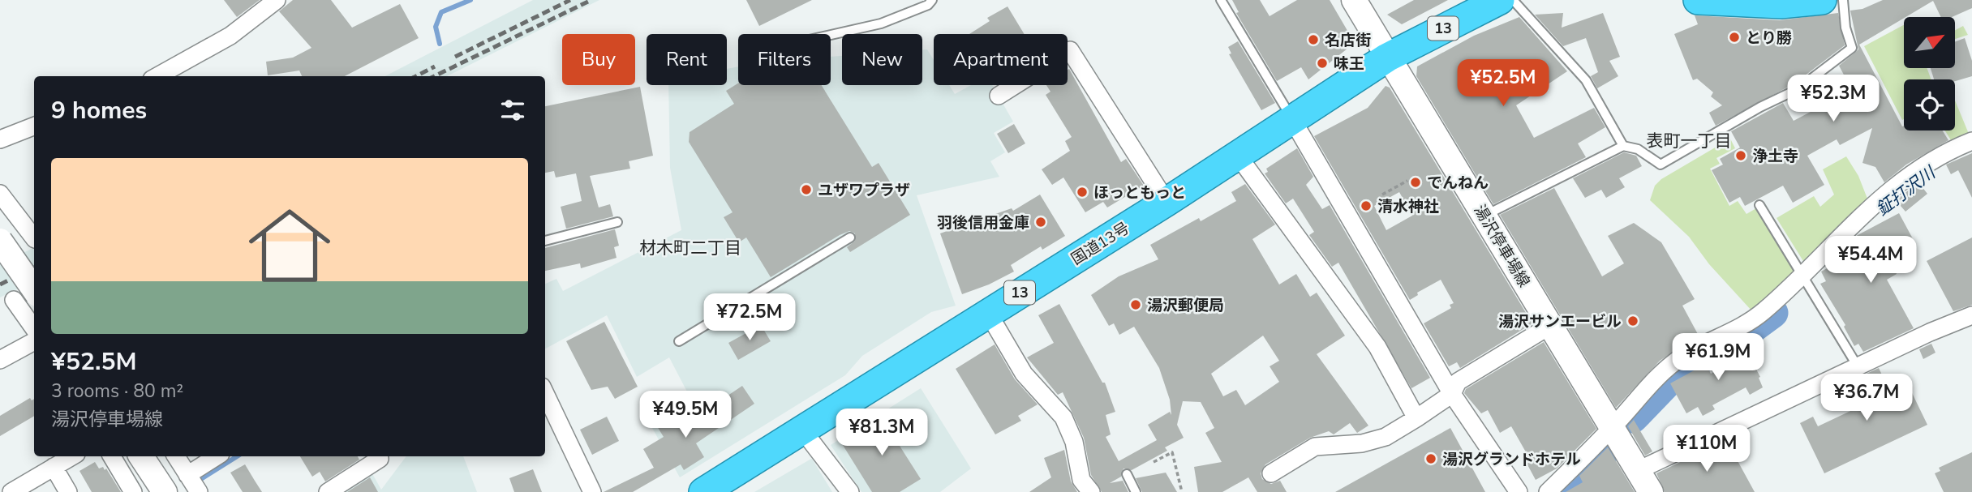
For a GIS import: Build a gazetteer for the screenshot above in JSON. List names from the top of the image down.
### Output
{
  "streets": {
    "highway": ["13", "国道13号"],
    "main road": ["湯沢停車場線"]
  },
  "crossings": [
    ["国道13号", "湯沢停車場線"]
  ],
  "districts": ["表町一丁目", "材木町二丁目"],
  "water": ["鉦打沢川"],
  "places": [
    "とり勝",
    "名店街",
    "味王",
    "浄土寺",
    "でんねん",
    "ユザワプラザ",
    "ほっともっと",
    "清水神社",
    "羽後信用金庫",
    "湯沢郵便局",
    "湯沢サンエービル",
    "湯沢グランドホテル"
  ],
  "north": "top right",
  "page": {
    "chip": [
      "Buy",
      "Rent",
      "Filters",
      "New",
      "Apartment"
    ],
    "price": [
      "¥52.5M",
      "¥52.3M",
      "¥54.4M",
      "¥72.5M",
      "¥61.9M",
      "¥36.7M",
      "¥49.5M",
      "¥81.3M",
      "¥110M"
    ],
    "heading": "9 homes",
    "list": [
      {
        "name": "¥52.5M",
        "note": "3 rooms · 80 m² · 湯沢停車場線"
      }
    ]
  }
}
